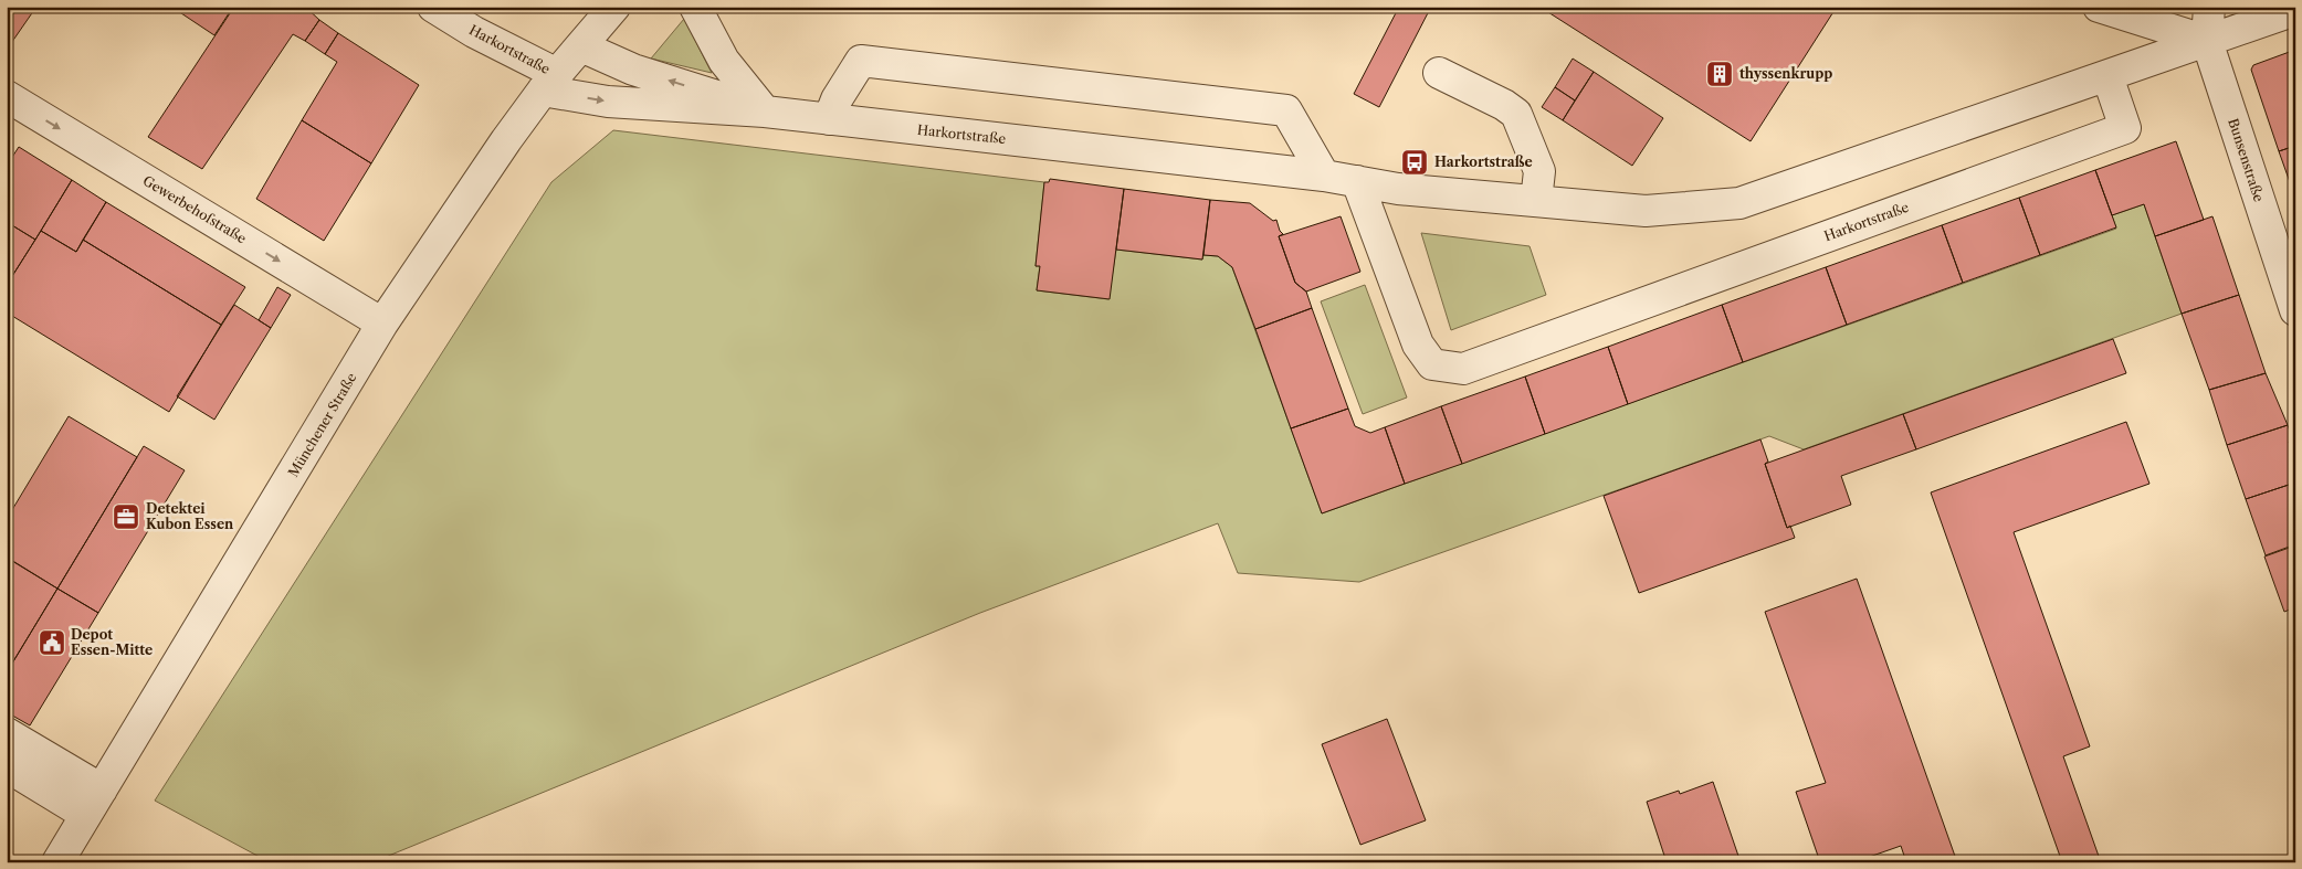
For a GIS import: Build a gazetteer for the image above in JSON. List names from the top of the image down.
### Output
{
  "streets": {
    "street": [
      "Harkortstraße",
      "Bunsenstraße",
      "Gewerbehofstraße",
      "Münchener Straße"
    ]
  },
  "crossings": [
    ["Harkortstraße", "Bunsenstraße"],
    ["Harkortstraße", "Münchener Straße"],
    ["Gewerbehofstraße", "Münchener Straße"]
  ],
  "one_way": ["Gewerbehofstraße"],
  "places": {
    "building": ["thyssenkrupp"],
    "bus stop": ["Harkortstraße"],
    "office": ["Detektei Kubon Essen"],
    "public building": ["Depot Essen-Mitte"]
  }
}
